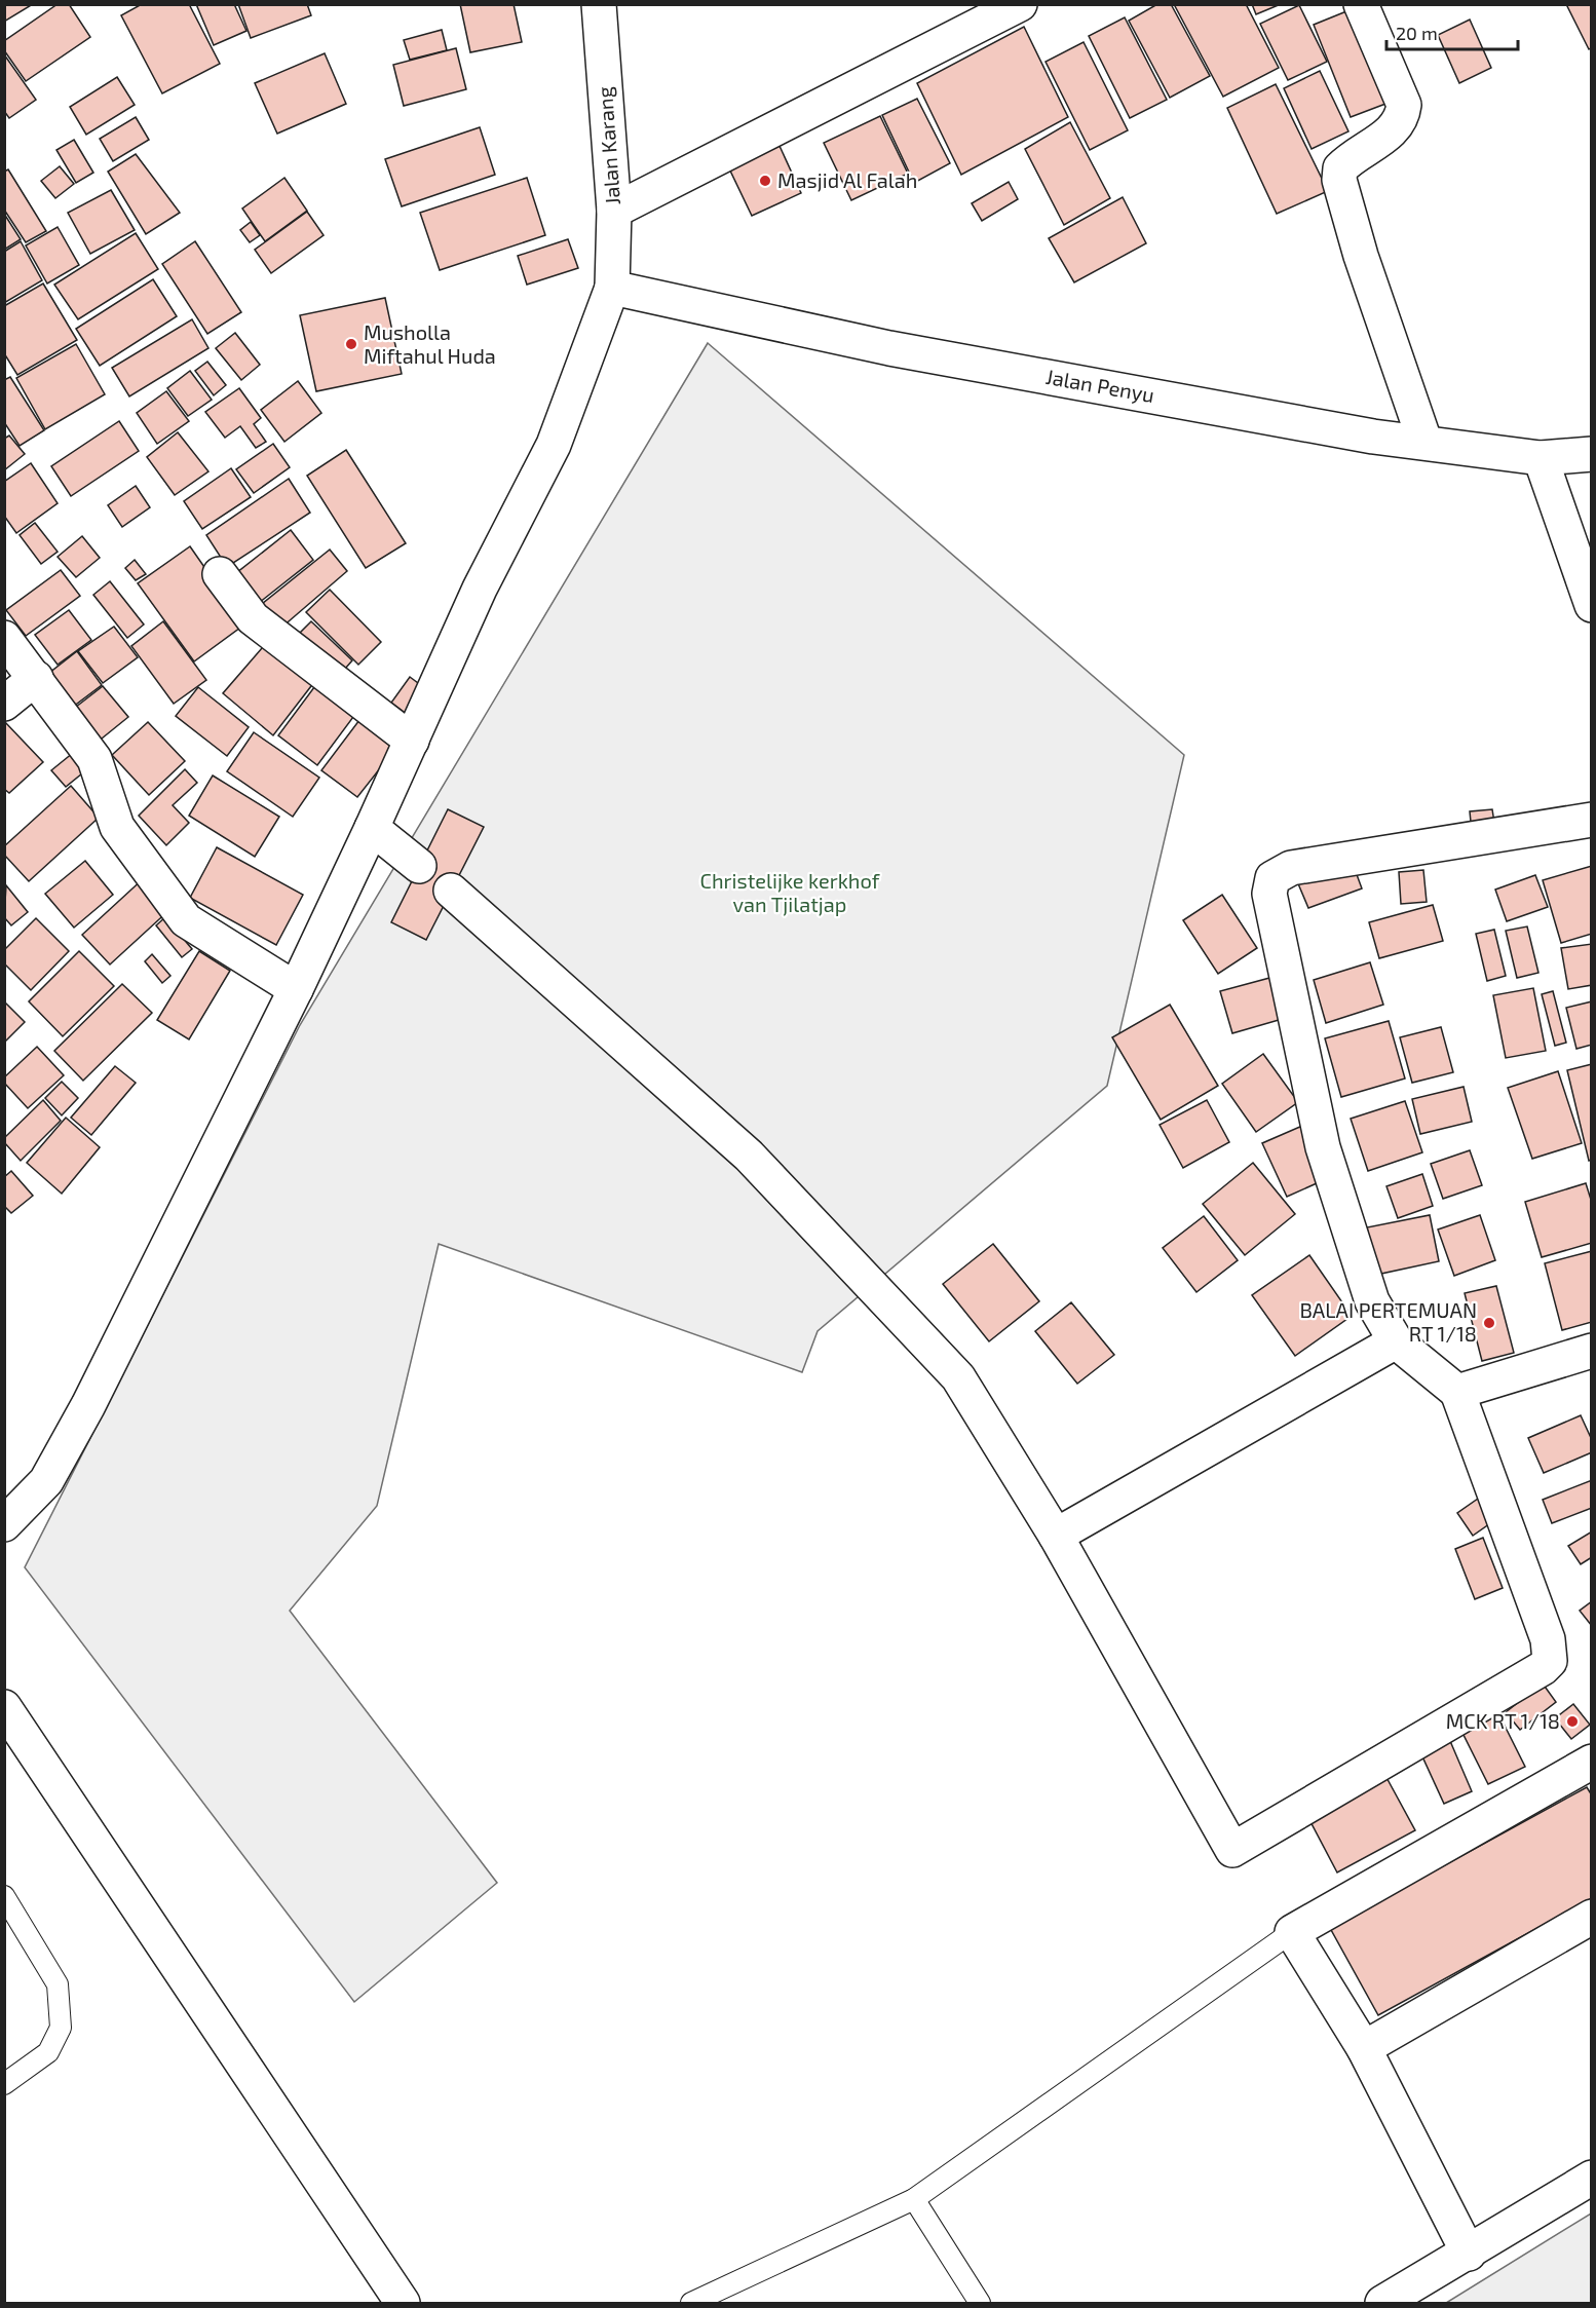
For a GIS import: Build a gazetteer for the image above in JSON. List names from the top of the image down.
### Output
{
  "streets": {
    "main road": ["Jalan Karang", "Jalan Penyu"]
  },
  "crossings": [
    ["Jalan Karang", "Jalan Penyu"]
  ],
  "parks": ["Christelijke kerkhof van Tjilatjap"],
  "places": [
    "Masjid Al Falah",
    "Musholla Miftahul Huda",
    "BALAI PERTEMUAN RT 1/18",
    "MCK RT 1/18"
  ],
  "scale_bar": "20 m"
}
